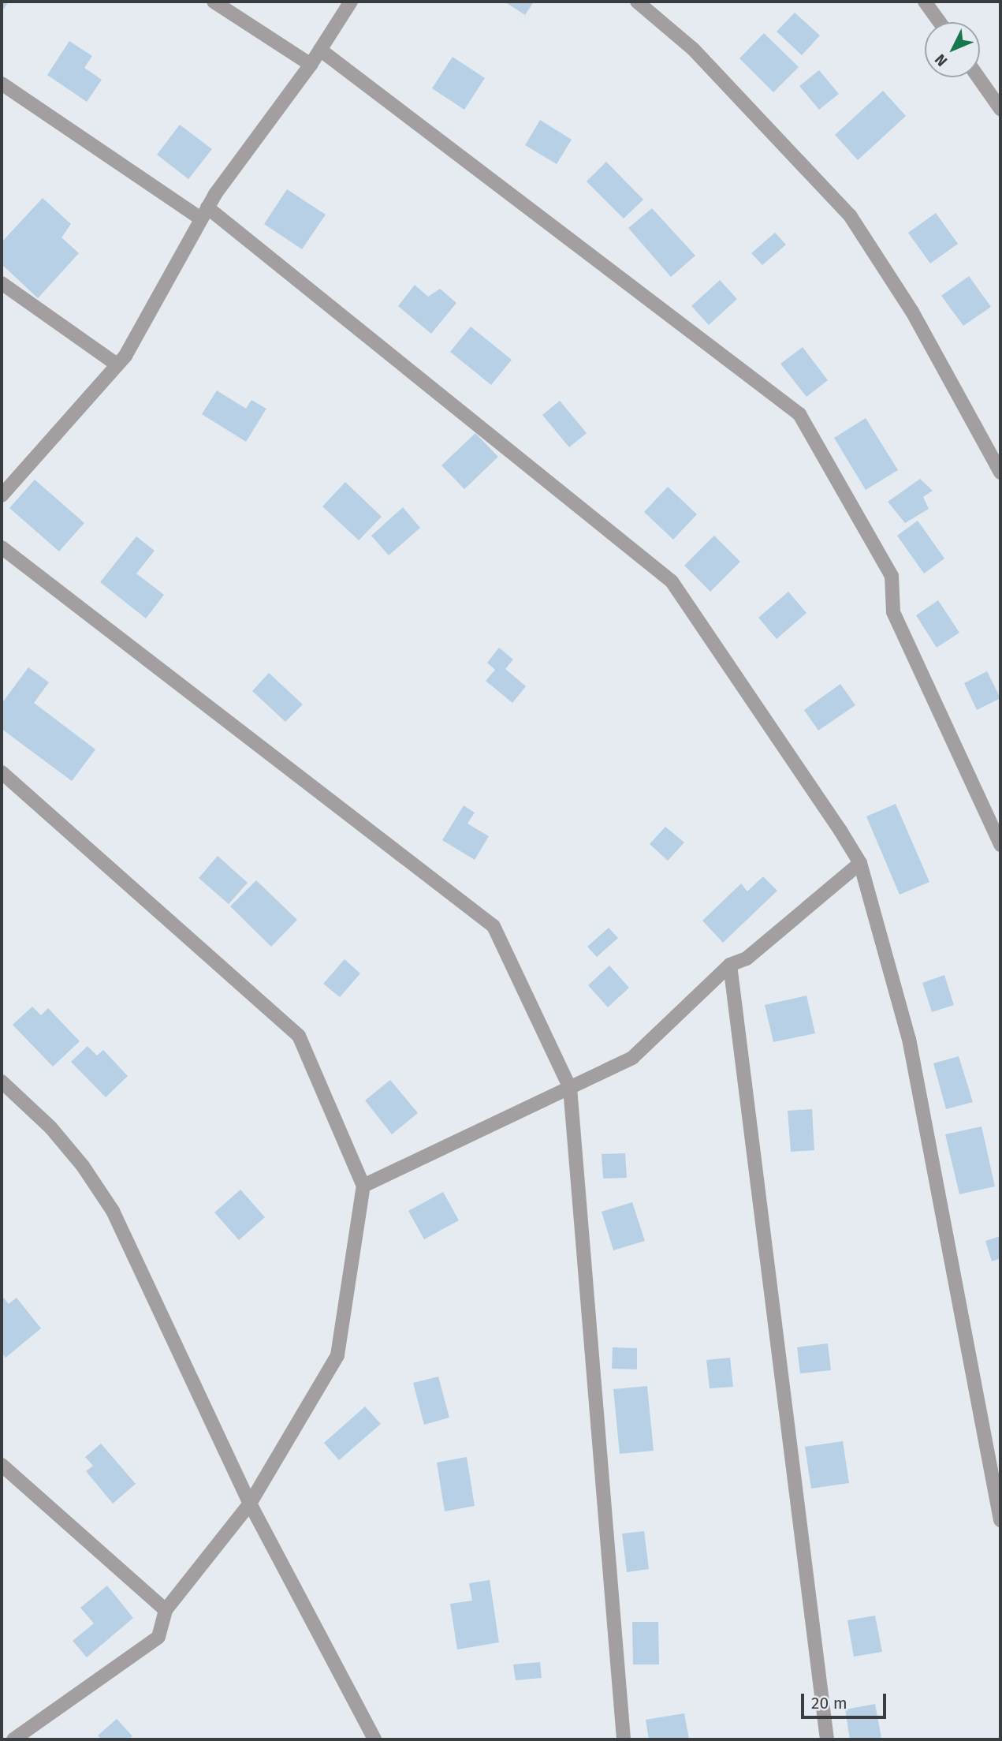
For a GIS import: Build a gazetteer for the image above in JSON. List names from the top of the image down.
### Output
{
  "scale_bar": "20 m",
  "north": "bottom left"
}
